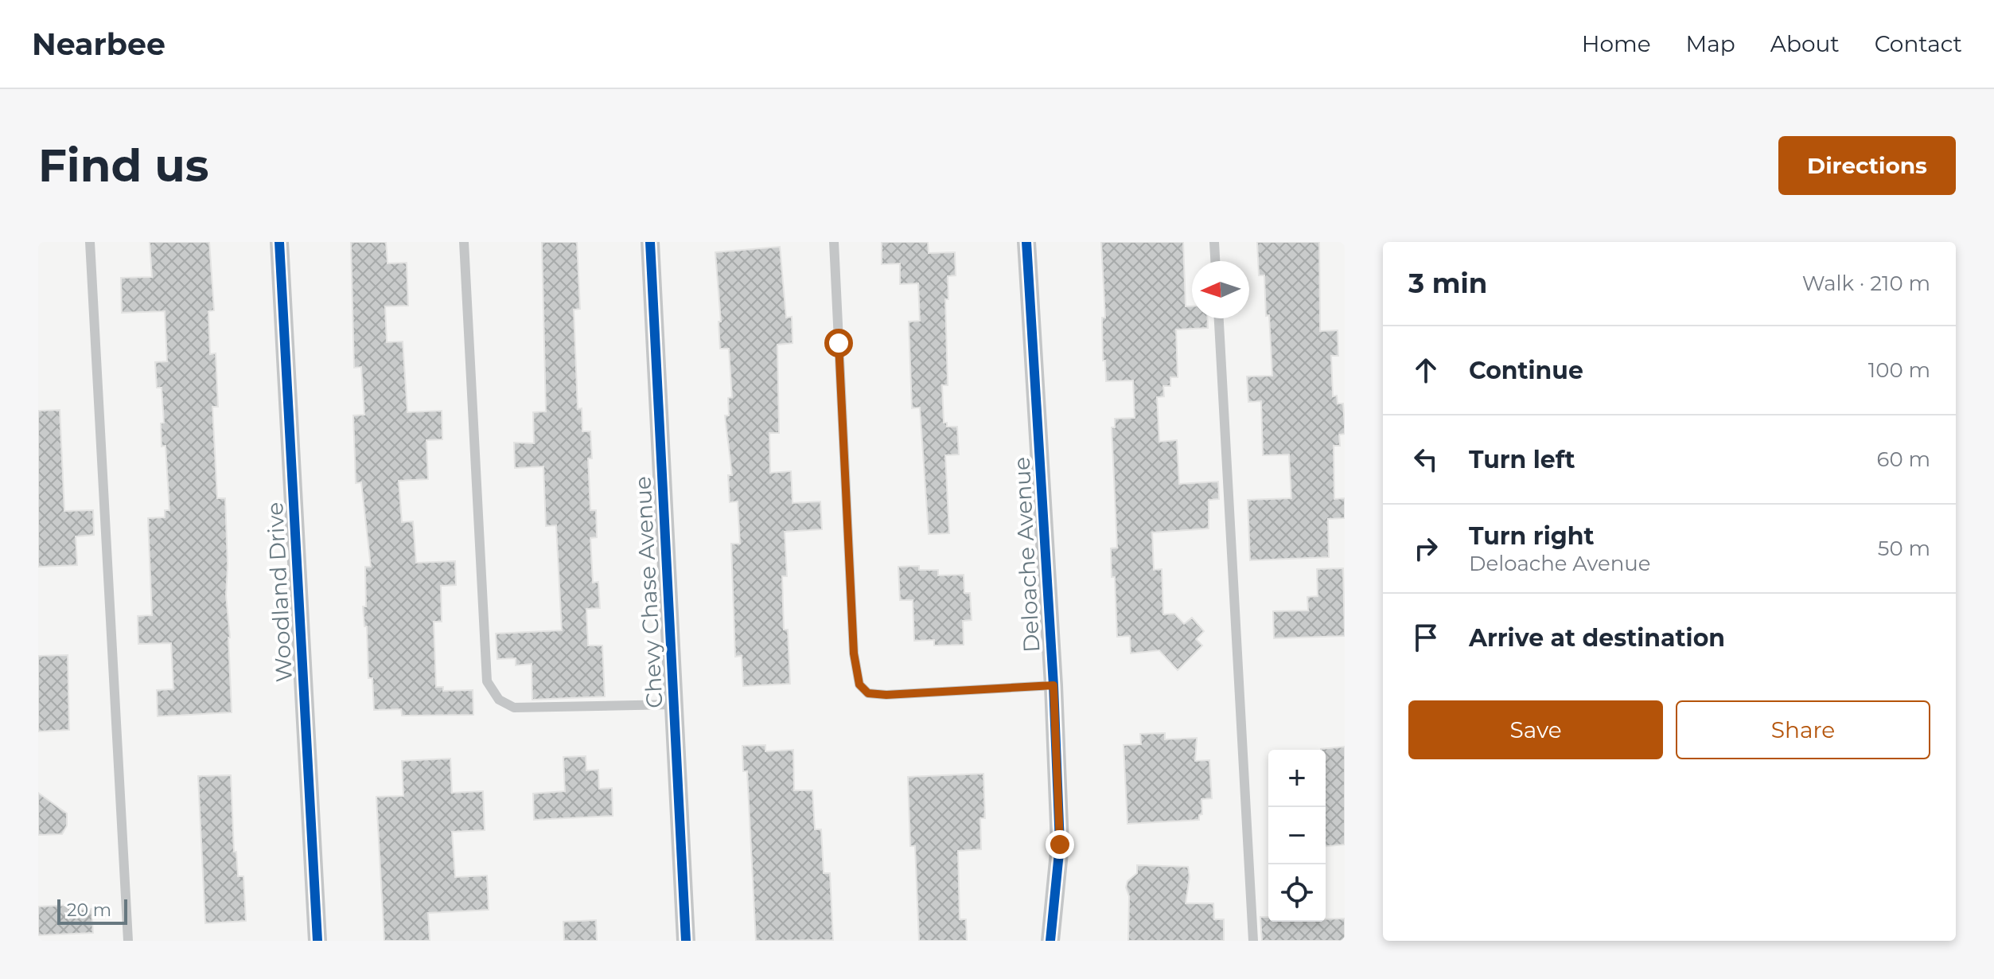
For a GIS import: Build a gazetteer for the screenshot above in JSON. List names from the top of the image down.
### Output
{
  "streets": {
    "street": ["Deloache Avenue", "Woodland Drive", "Chevy Chase Avenue"]
  },
  "scale_bar": "20 m",
  "north": "left",
  "page": {
    "header": "Nearbee",
    "nav": [
      "Home",
      "Map",
      "About",
      "Contact"
    ],
    "buttons": [
      "Directions",
      ["Save", "Share"]
    ],
    "title": "Find us",
    "heading": ["3 min", "Walk · 210 m"],
    "list": [
      ["Continue", "100 m"],
      ["Turn left", "60 m"],
      ["Turn right", "Deloache Avenue", "50 m"],
      "Arrive at destination"
    ],
    "map_buttons": ["+", "−"],
    "scale": "20 m"
  }
}
